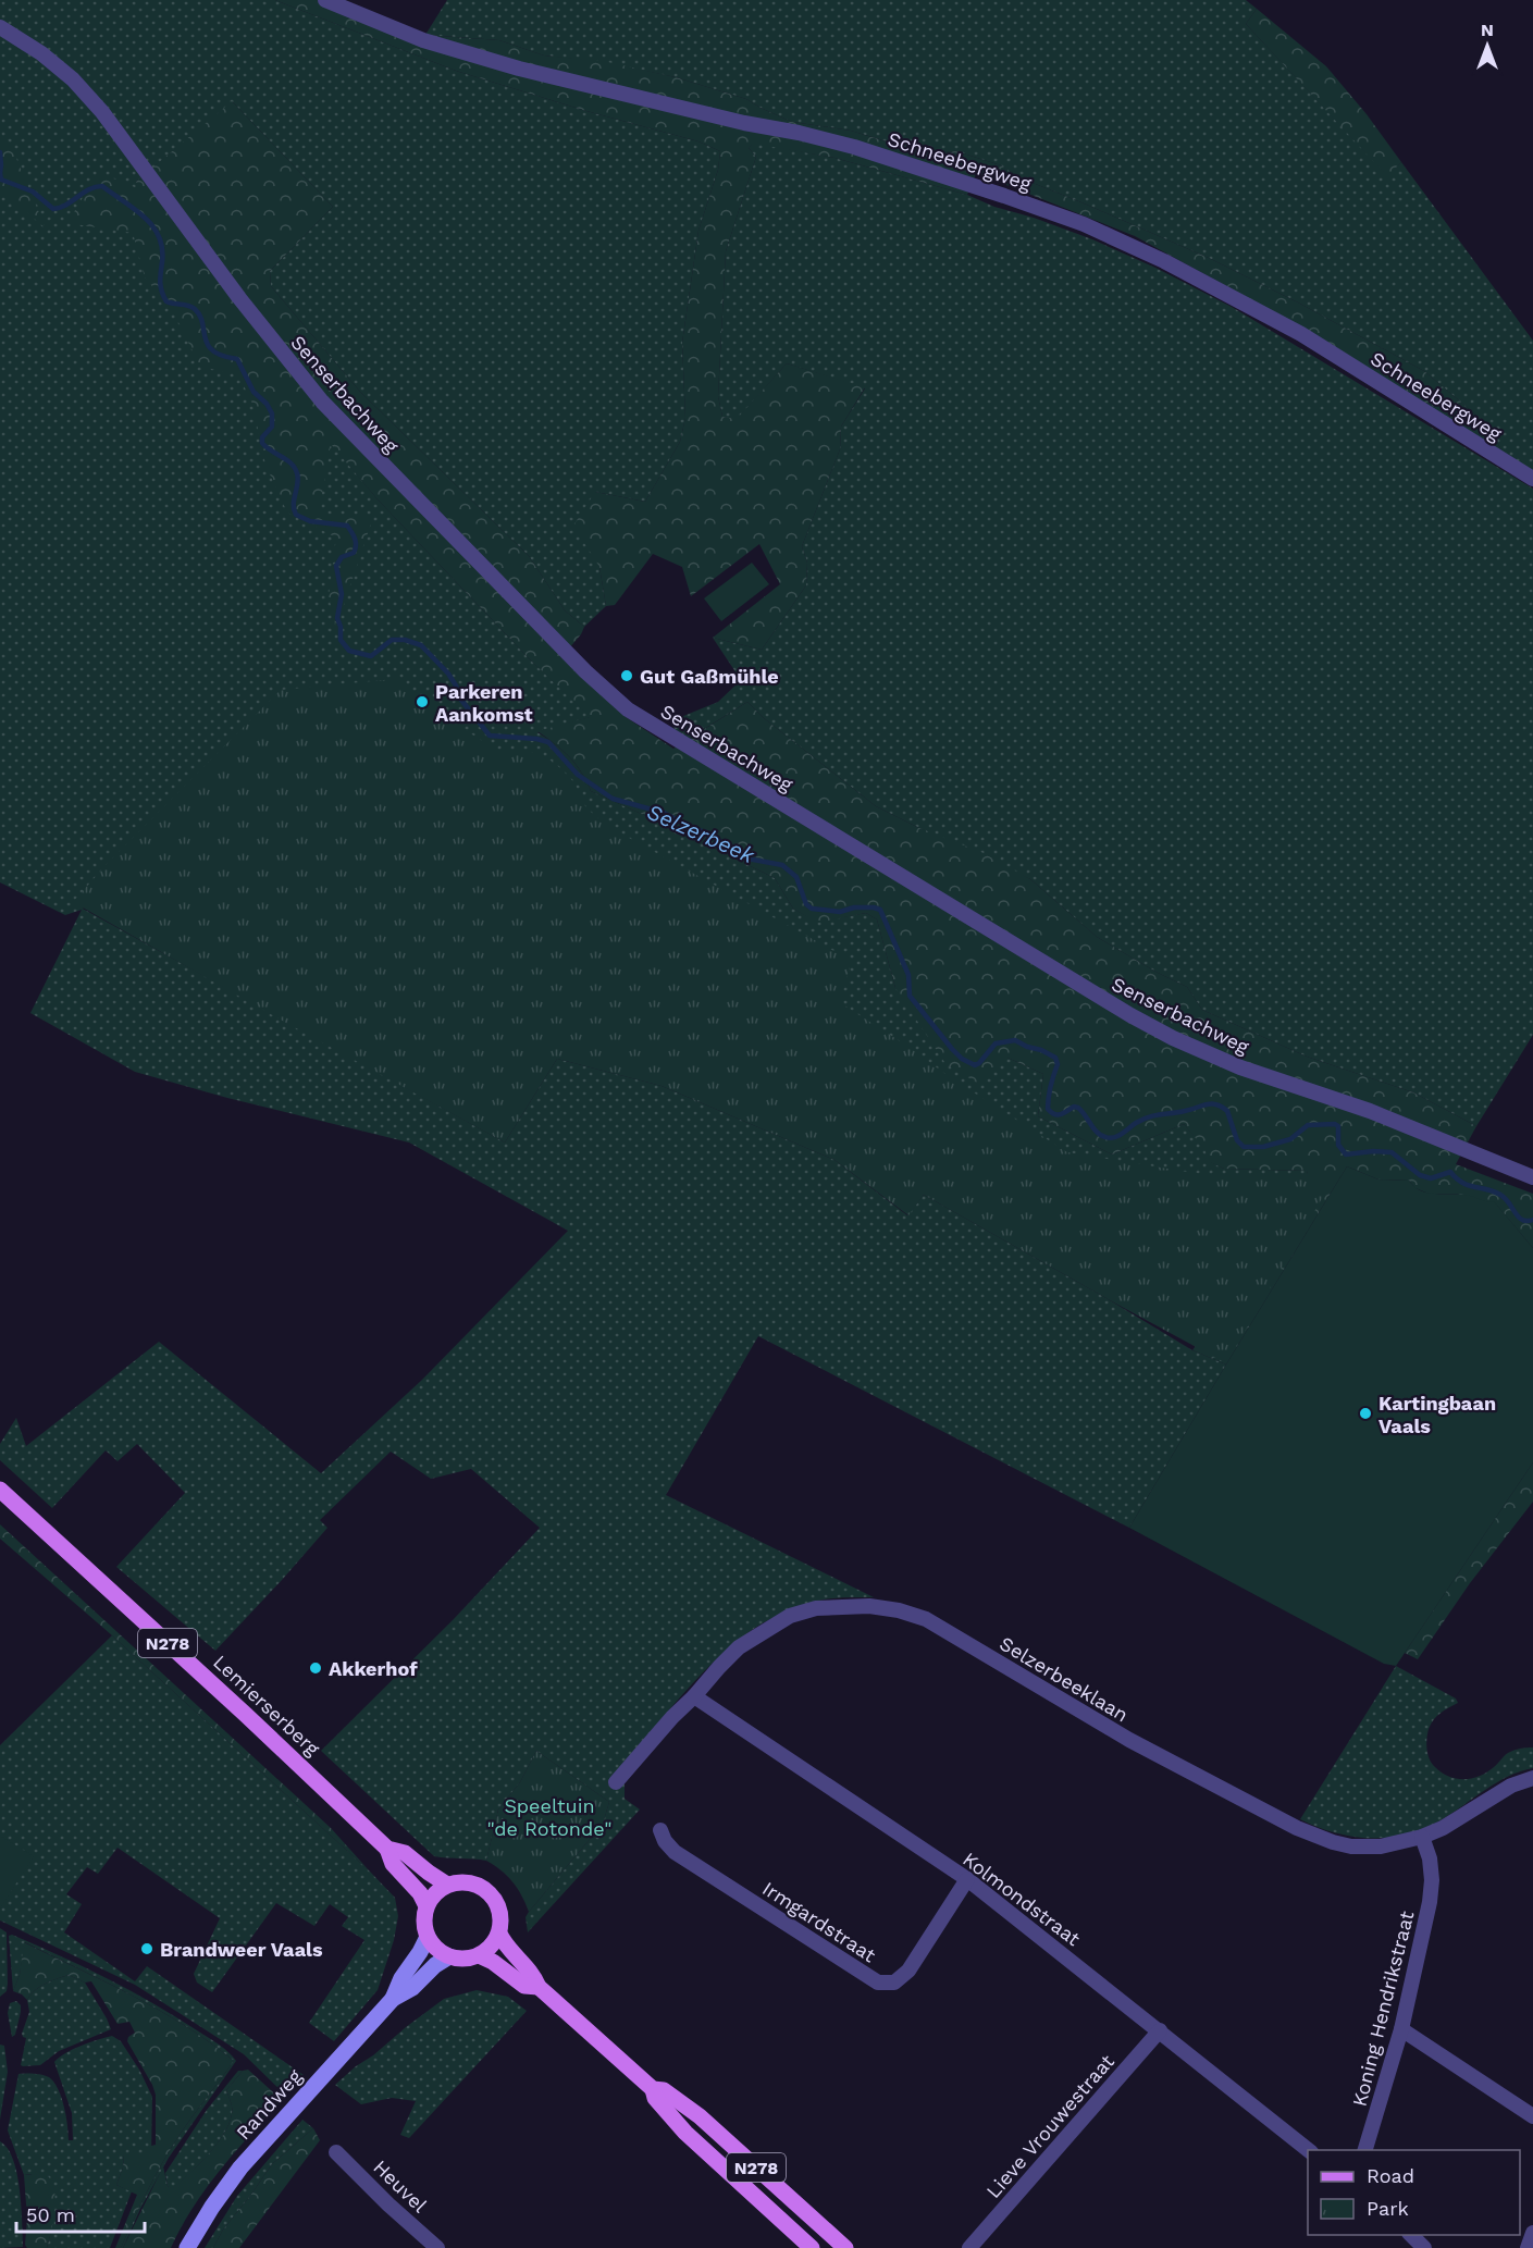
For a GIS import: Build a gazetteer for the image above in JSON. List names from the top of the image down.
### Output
{
  "streets": {
    "main road": ["N278", "Lemierserberg", "Randweg"],
    "street": [
      "Schneebergweg",
      "Senserbachweg",
      "Selzerbeeklaan",
      "Kolmondstraat",
      "Irmgardstraat",
      "Koning Hendrikstraat",
      "Lieve Vrouwestraat",
      "Heuvel"
    ]
  },
  "crossings": [
    ["N278", "Lemierserberg"],
    ["N278", "Randweg"],
    ["Selzerbeeklaan", "Kolmondstraat"],
    ["Selzerbeeklaan", "Koning Hendrikstraat"],
    ["Lemierserberg", "Randweg"],
    ["Kolmondstraat", "Irmgardstraat"],
    ["Kolmondstraat", "Lieve Vrouwestraat"]
  ],
  "water": ["Selzerbeek"],
  "parks": ["Speeltuin \"de Rotonde\""],
  "places": [
    "Gut Gaßmühle",
    "Parkeren Aankomst",
    "Kartingbaan Vaals",
    "Akkerhof",
    "Brandweer Vaals"
  ],
  "legend": ["Road", "Park"],
  "scale_bar": "50 m",
  "north": "top"
}
